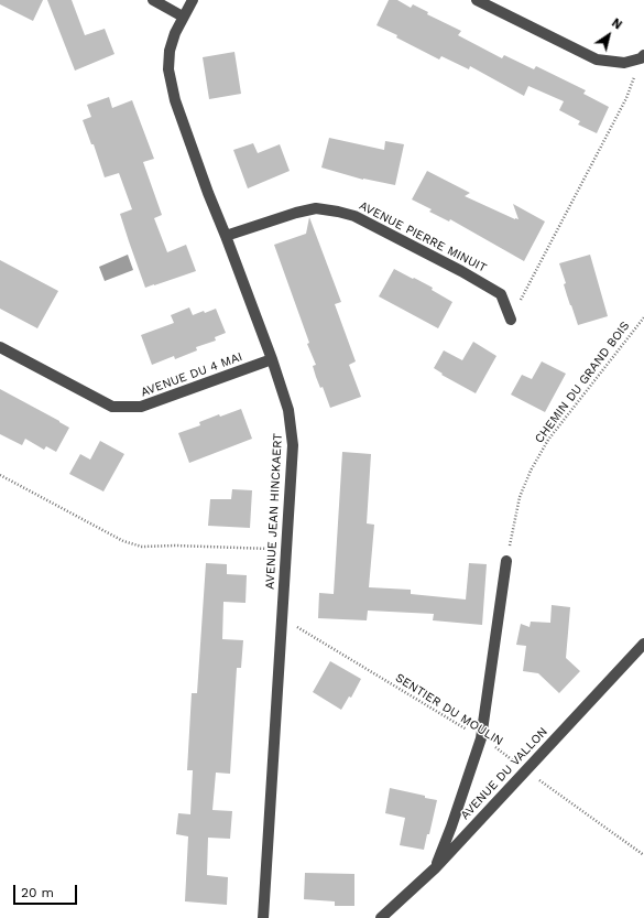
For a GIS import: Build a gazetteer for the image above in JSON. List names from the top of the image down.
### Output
{
  "streets": {
    "street": [
      "AVENUE PIERRE MINUIT",
      "AVENUE DU 4 MAI",
      "AVENUE JEAN HINCKAERT",
      "AVENUE DU VALLON"
    ],
    "path": ["CHEMIN DU GRAND BOIS", "SENTIER DU MOULIN"]
  },
  "crossings": [
    ["AVENUE PIERRE MINUIT", "AVENUE JEAN HINCKAERT"],
    ["AVENUE DU 4 MAI", "AVENUE JEAN HINCKAERT"],
    ["AVENUE JEAN HINCKAERT", "SENTIER DU MOULIN"],
    ["SENTIER DU MOULIN", "AVENUE DU VALLON"]
  ],
  "scale_bar": "20 m",
  "north": "top right"
}
